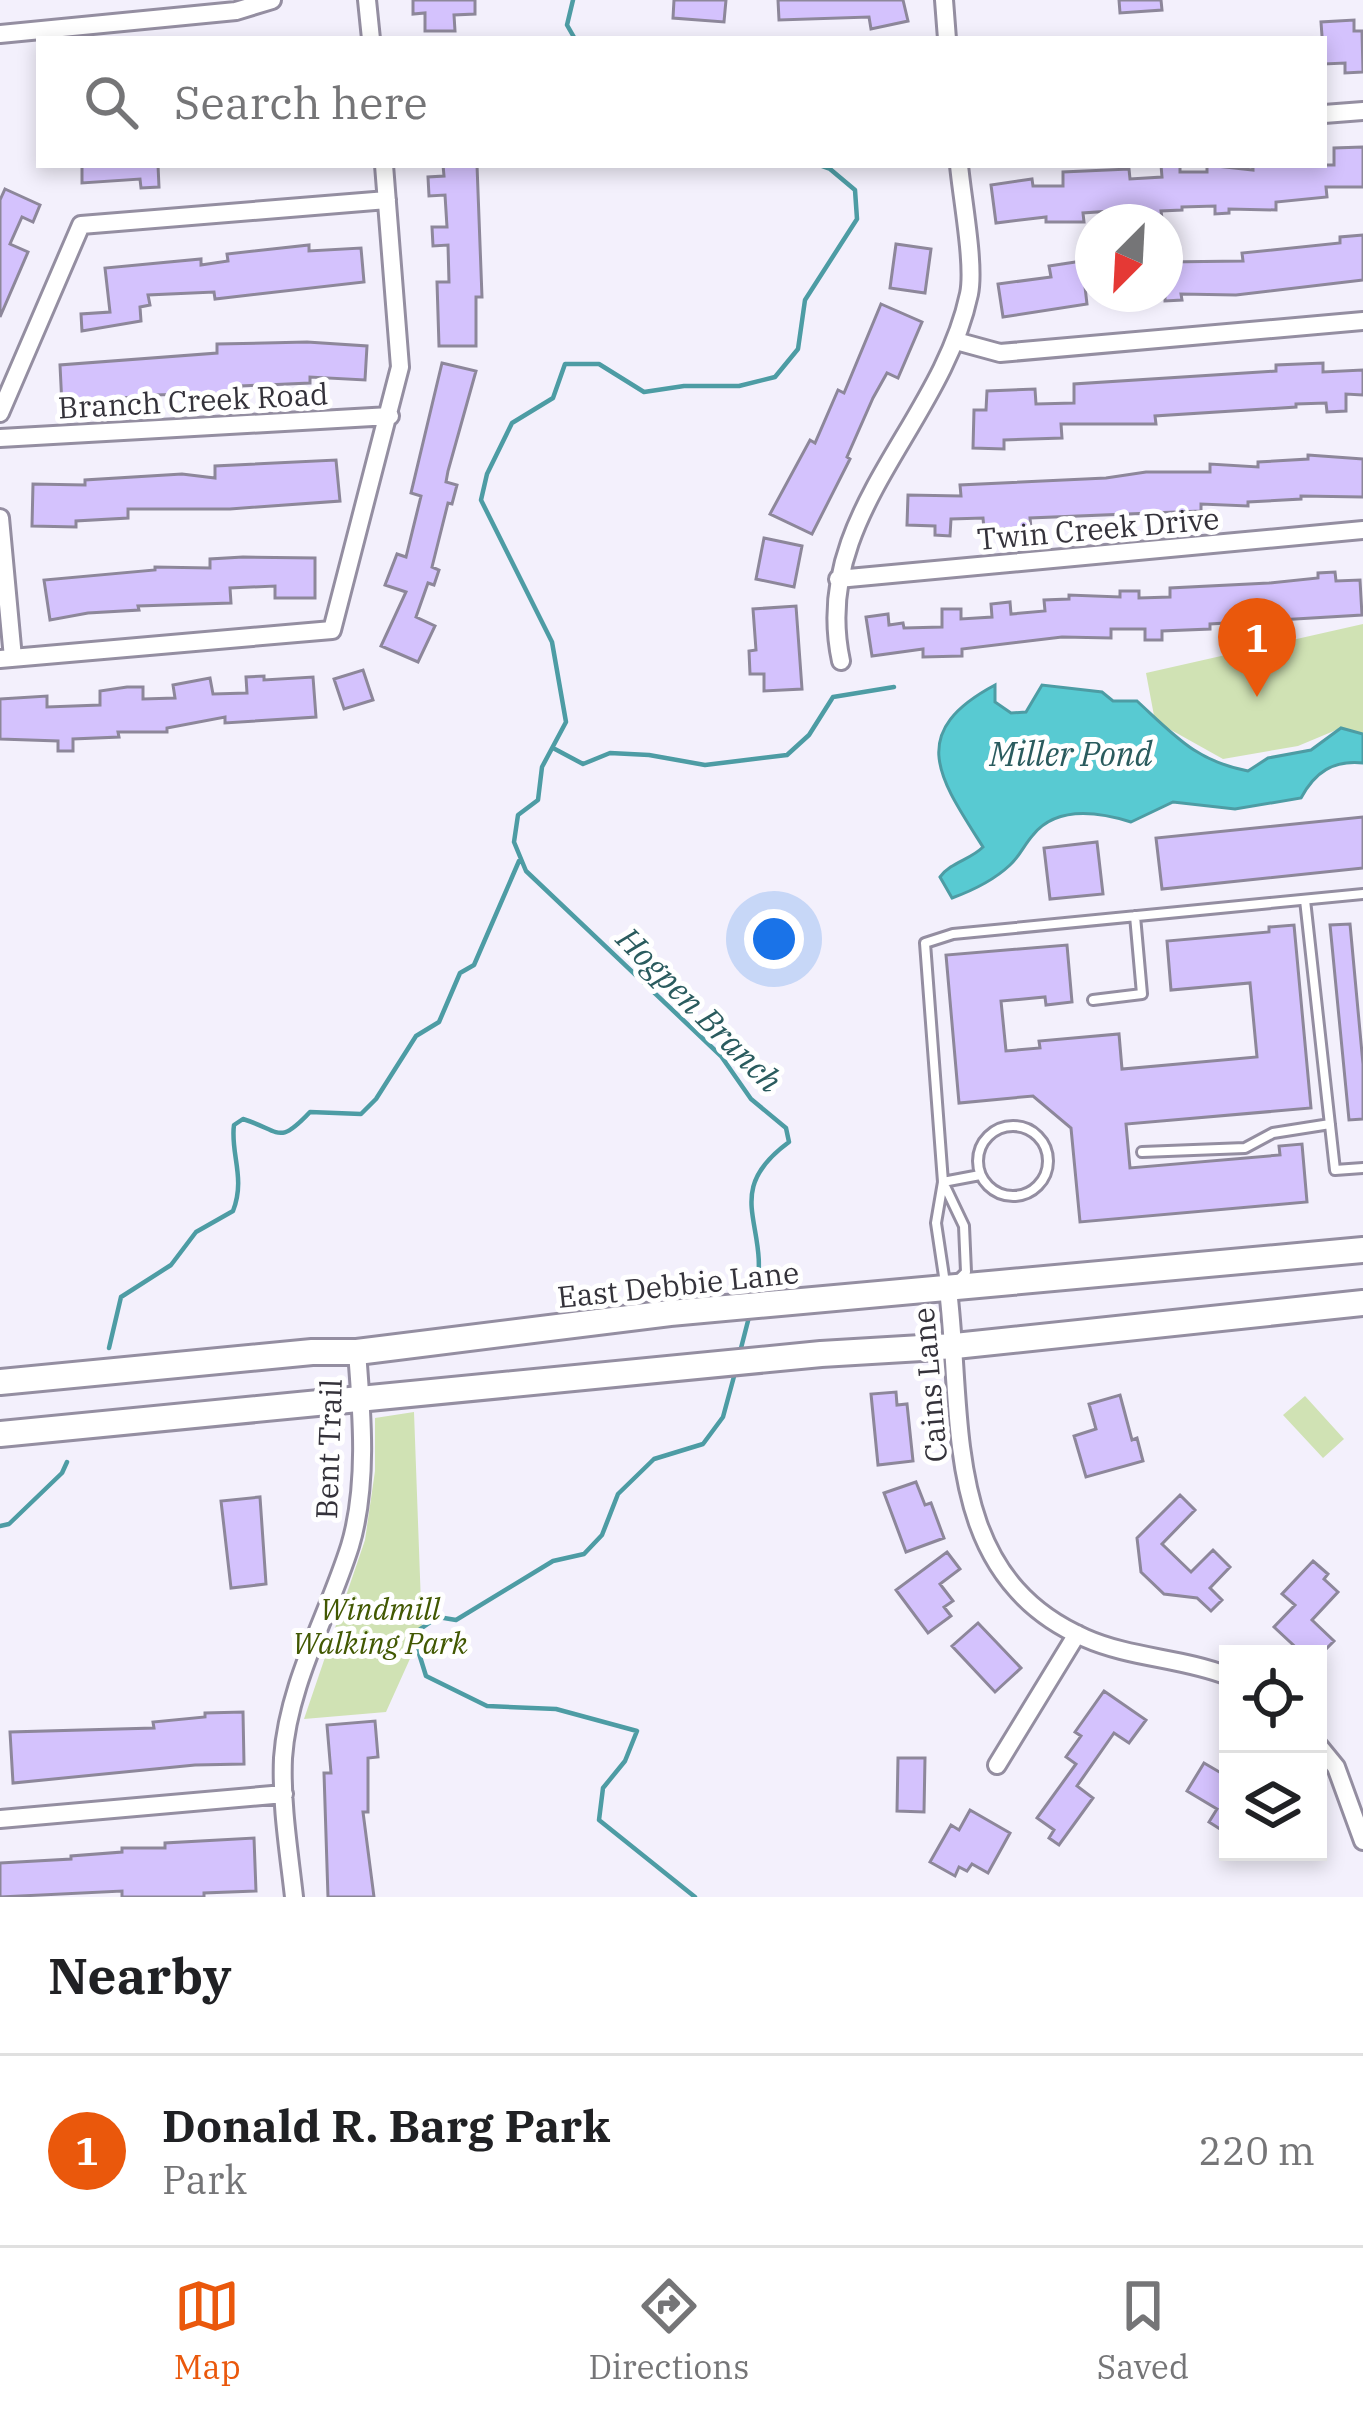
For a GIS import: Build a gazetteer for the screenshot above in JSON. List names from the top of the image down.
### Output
{
  "streets": {
    "main road": ["East Debbie Lane"],
    "street": [
      "Branch Creek Road",
      "Twin Creek Drive",
      "Cains Lane",
      "Bent Trail"
    ]
  },
  "crossings": [
    ["East Debbie Lane", "Cains Lane"],
    ["East Debbie Lane", "Bent Trail"]
  ],
  "water": ["Miller Pond", "Hogpen Branch"],
  "parks": ["Windmill Walking Park"],
  "north": "bottom left",
  "page": {
    "search": "Search here",
    "pins": "1",
    "heading": "Nearby",
    "list": [
      {
        "mark": "1",
        "name": "Donald R. Barg Park",
        "note": "Park",
        "value": "220 m"
      }
    ],
    "nav": ["Map", "Directions", "Saved"]
  }
}
